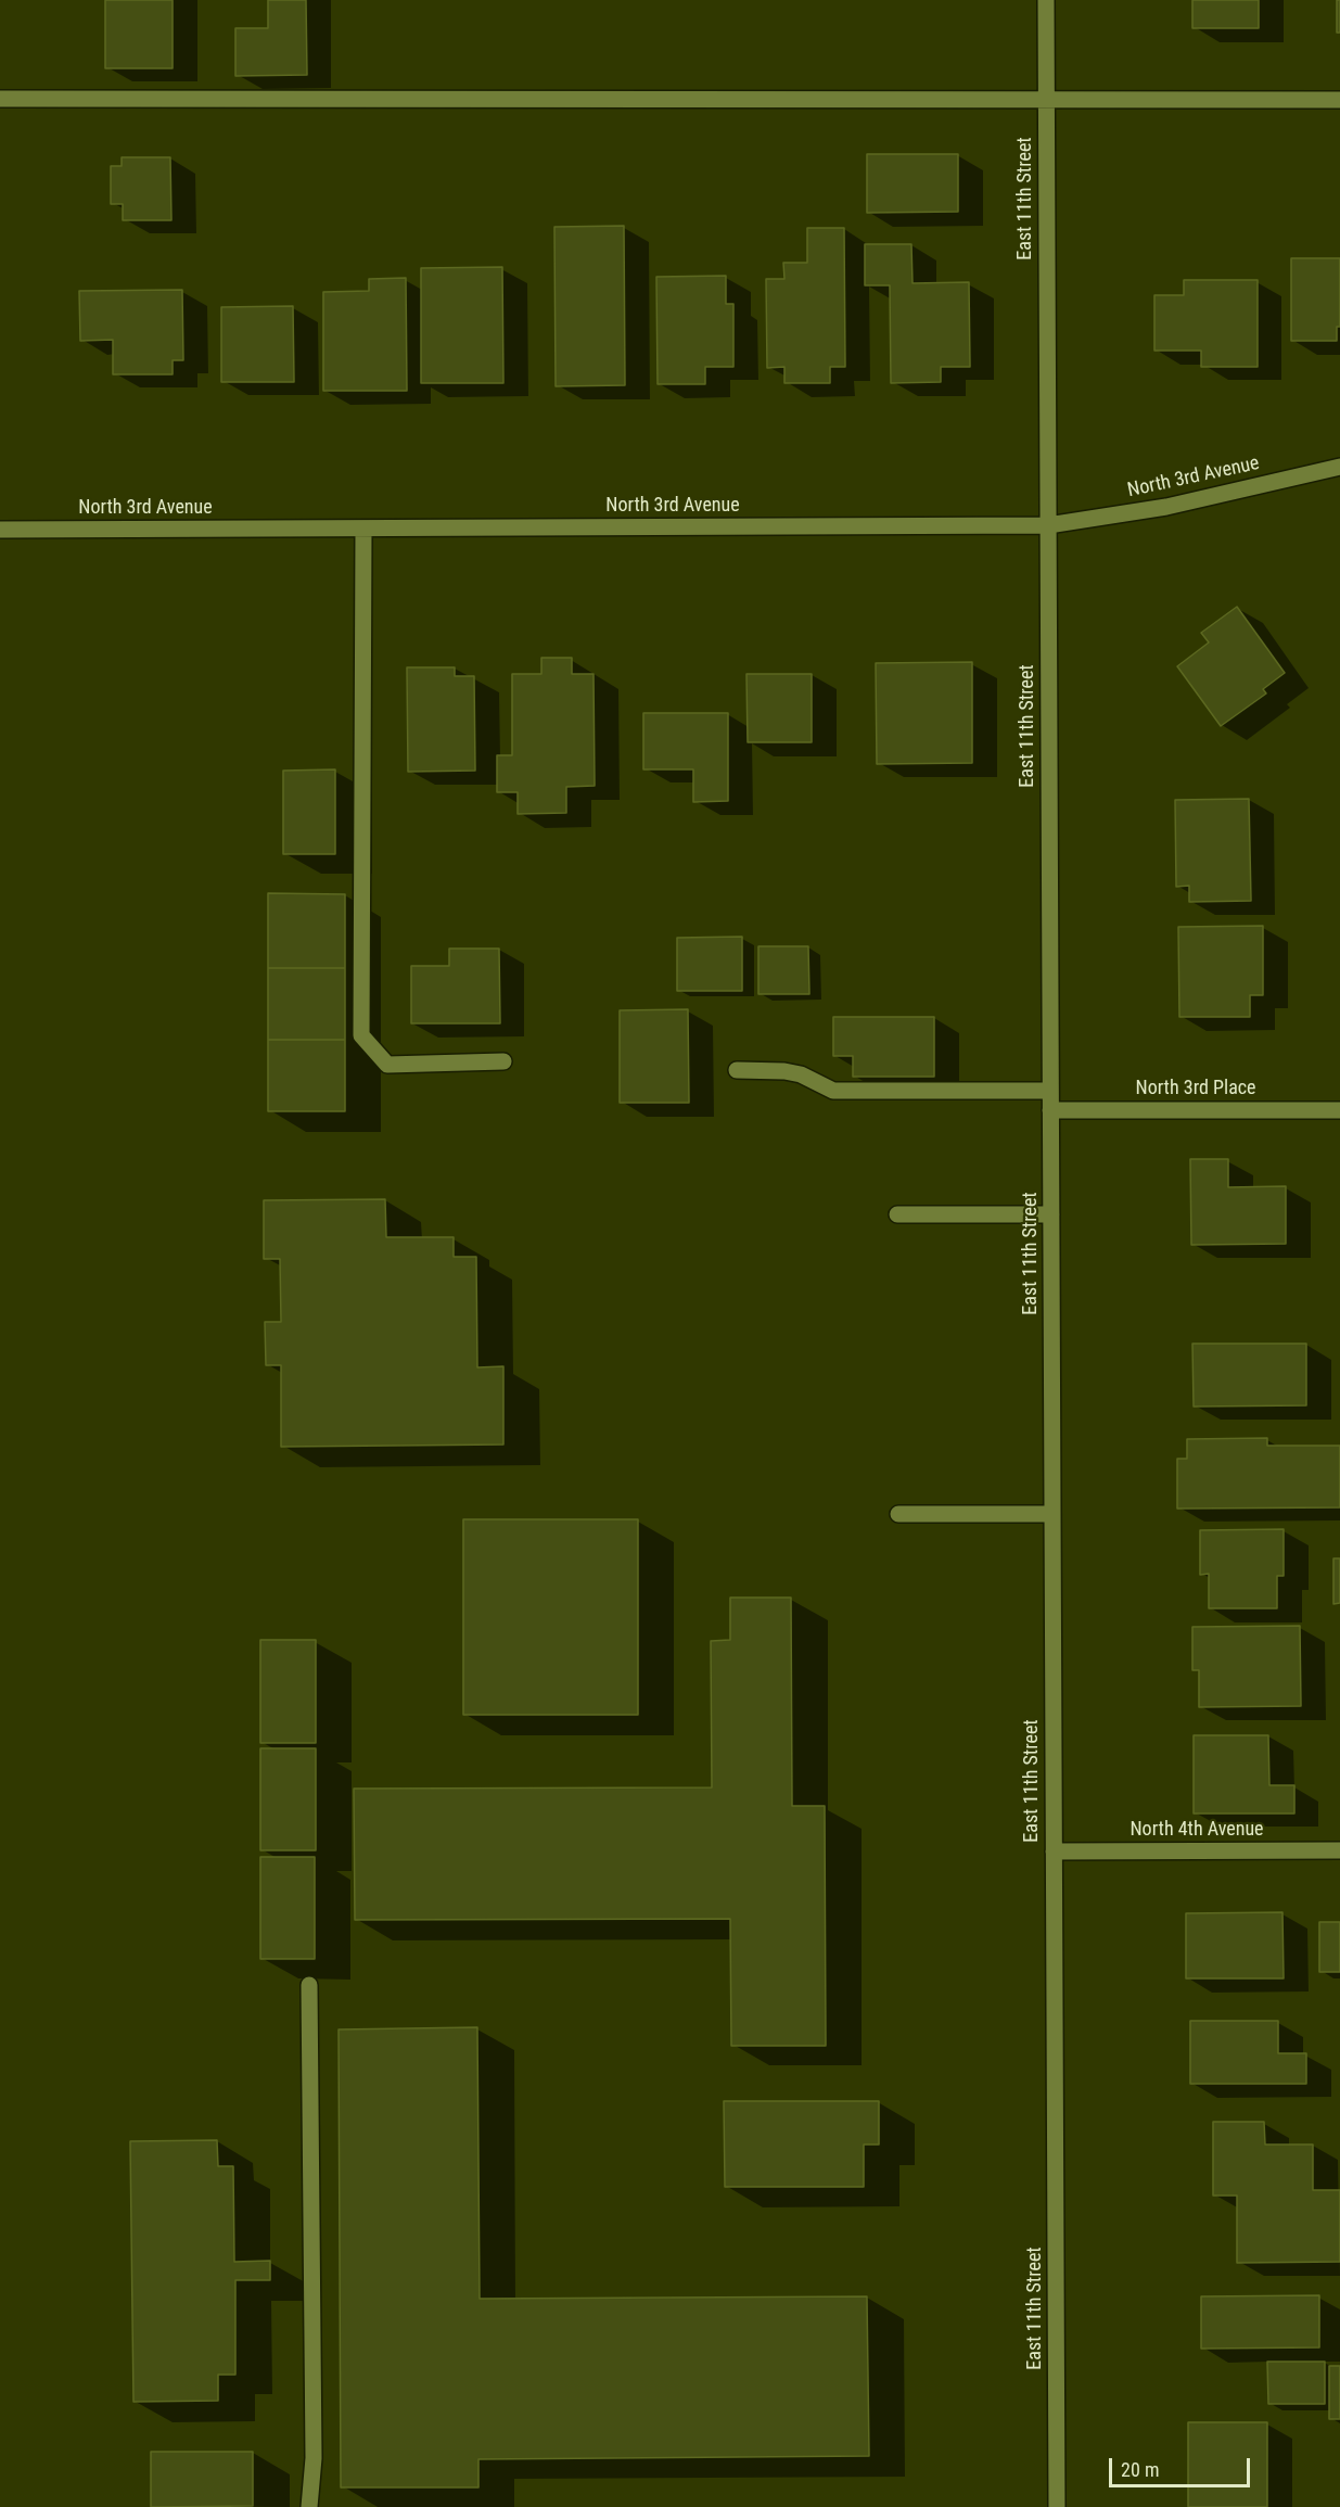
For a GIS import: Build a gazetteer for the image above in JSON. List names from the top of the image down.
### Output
{
  "streets": {
    "street": [
      "East 11th Street",
      "North 3rd Avenue",
      "North 3rd Place",
      "North 4th Avenue"
    ]
  },
  "crossings": [
    ["East 11th Street", "North 3rd Avenue"],
    ["East 11th Street", "North 3rd Place"],
    ["East 11th Street", "North 4th Avenue"]
  ],
  "scale_bar": "20 m"
}
